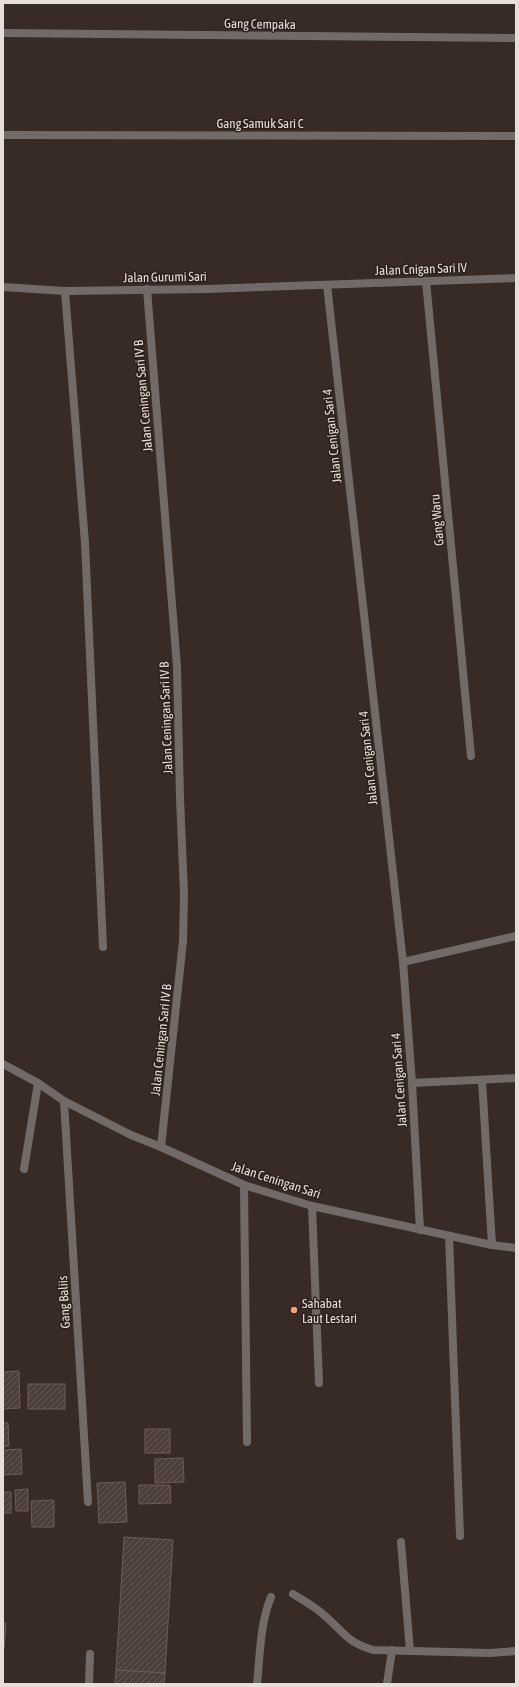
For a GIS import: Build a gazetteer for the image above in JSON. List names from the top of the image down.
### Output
{
  "streets": {
    "street": [
      "Gang Cempaka",
      "Gang Samuk Sari C",
      "Jalan Cnigan Sari IV",
      "Jalan Gurumi Sari",
      "Jalan Ceningan Sari IV B",
      "Jalan Cenigan Sari 4",
      "Gang Waru",
      "Jalan Ceningan Sari",
      "Gang Baliis"
    ]
  },
  "crossings": [
    ["Jalan Cnigan Sari IV", "Jalan Gurumi Sari"],
    ["Jalan Cnigan Sari IV", "Jalan Cenigan Sari 4"],
    ["Jalan Cnigan Sari IV", "Gang Waru"],
    ["Jalan Gurumi Sari", "Jalan Ceningan Sari IV B"],
    ["Jalan Gurumi Sari", "Jalan Cenigan Sari 4"],
    ["Jalan Ceningan Sari IV B", "Jalan Ceningan Sari"],
    ["Jalan Cenigan Sari 4", "Jalan Ceningan Sari"],
    ["Jalan Ceningan Sari", "Gang Baliis"]
  ],
  "places": ["Sahabat Laut Lestari"]
}
